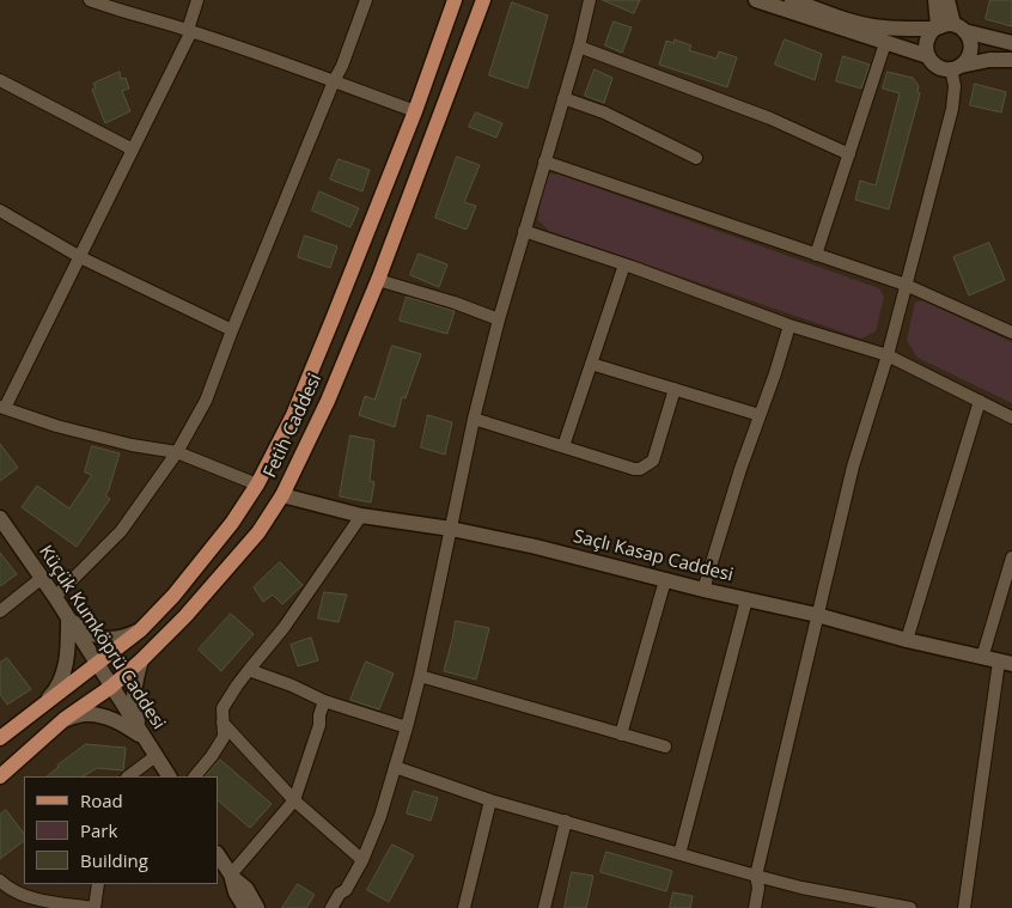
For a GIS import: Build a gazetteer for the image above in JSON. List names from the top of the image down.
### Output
{
  "streets": {
    "main road": ["Fetih Caddesi"],
    "street": ["Saçlı Kasap Caddesi", "Küçük Kumköprü Caddesi"]
  },
  "crossings": [
    ["Fetih Caddesi", "Saçlı Kasap Caddesi"],
    ["Fetih Caddesi", "Küçük Kumköprü Caddesi"]
  ],
  "legend": ["Road", "Park", "Building"]
}
